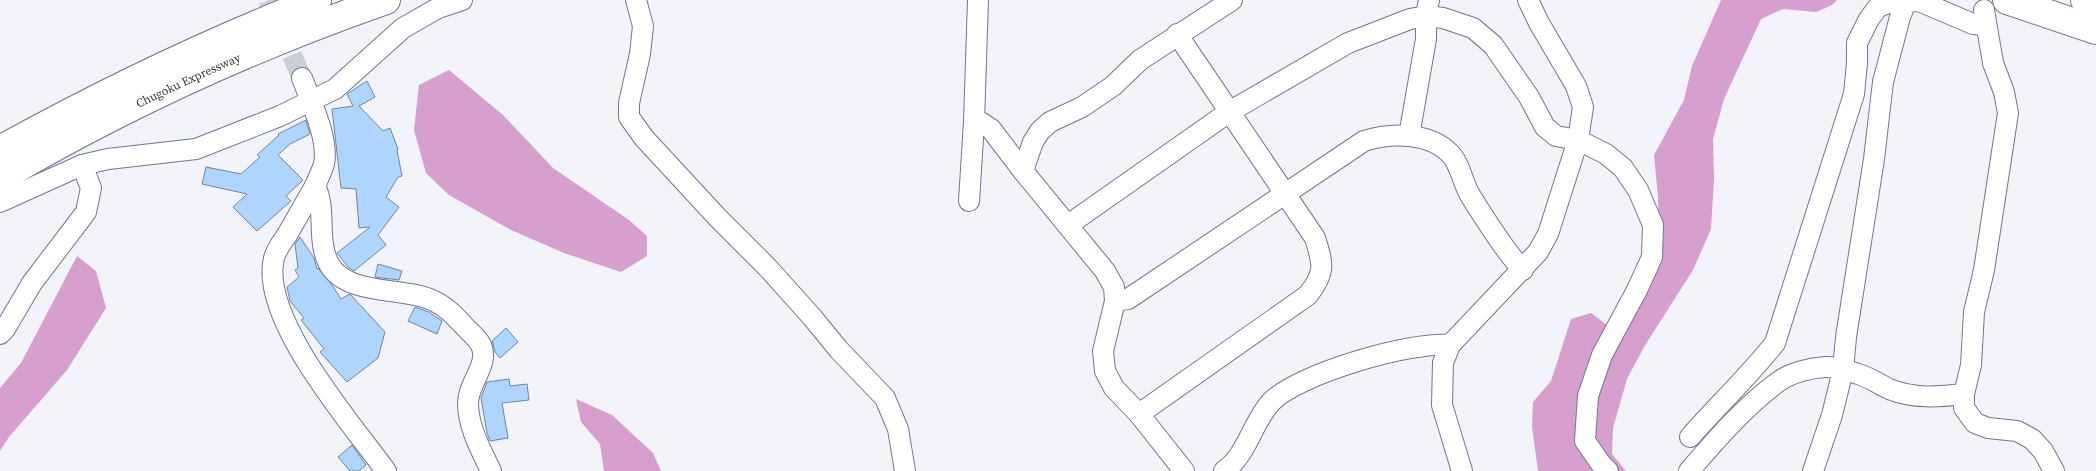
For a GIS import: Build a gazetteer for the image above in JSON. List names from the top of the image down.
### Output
{
  "streets": {
    "highway": ["Chugoku Expressway"]
  }
}
